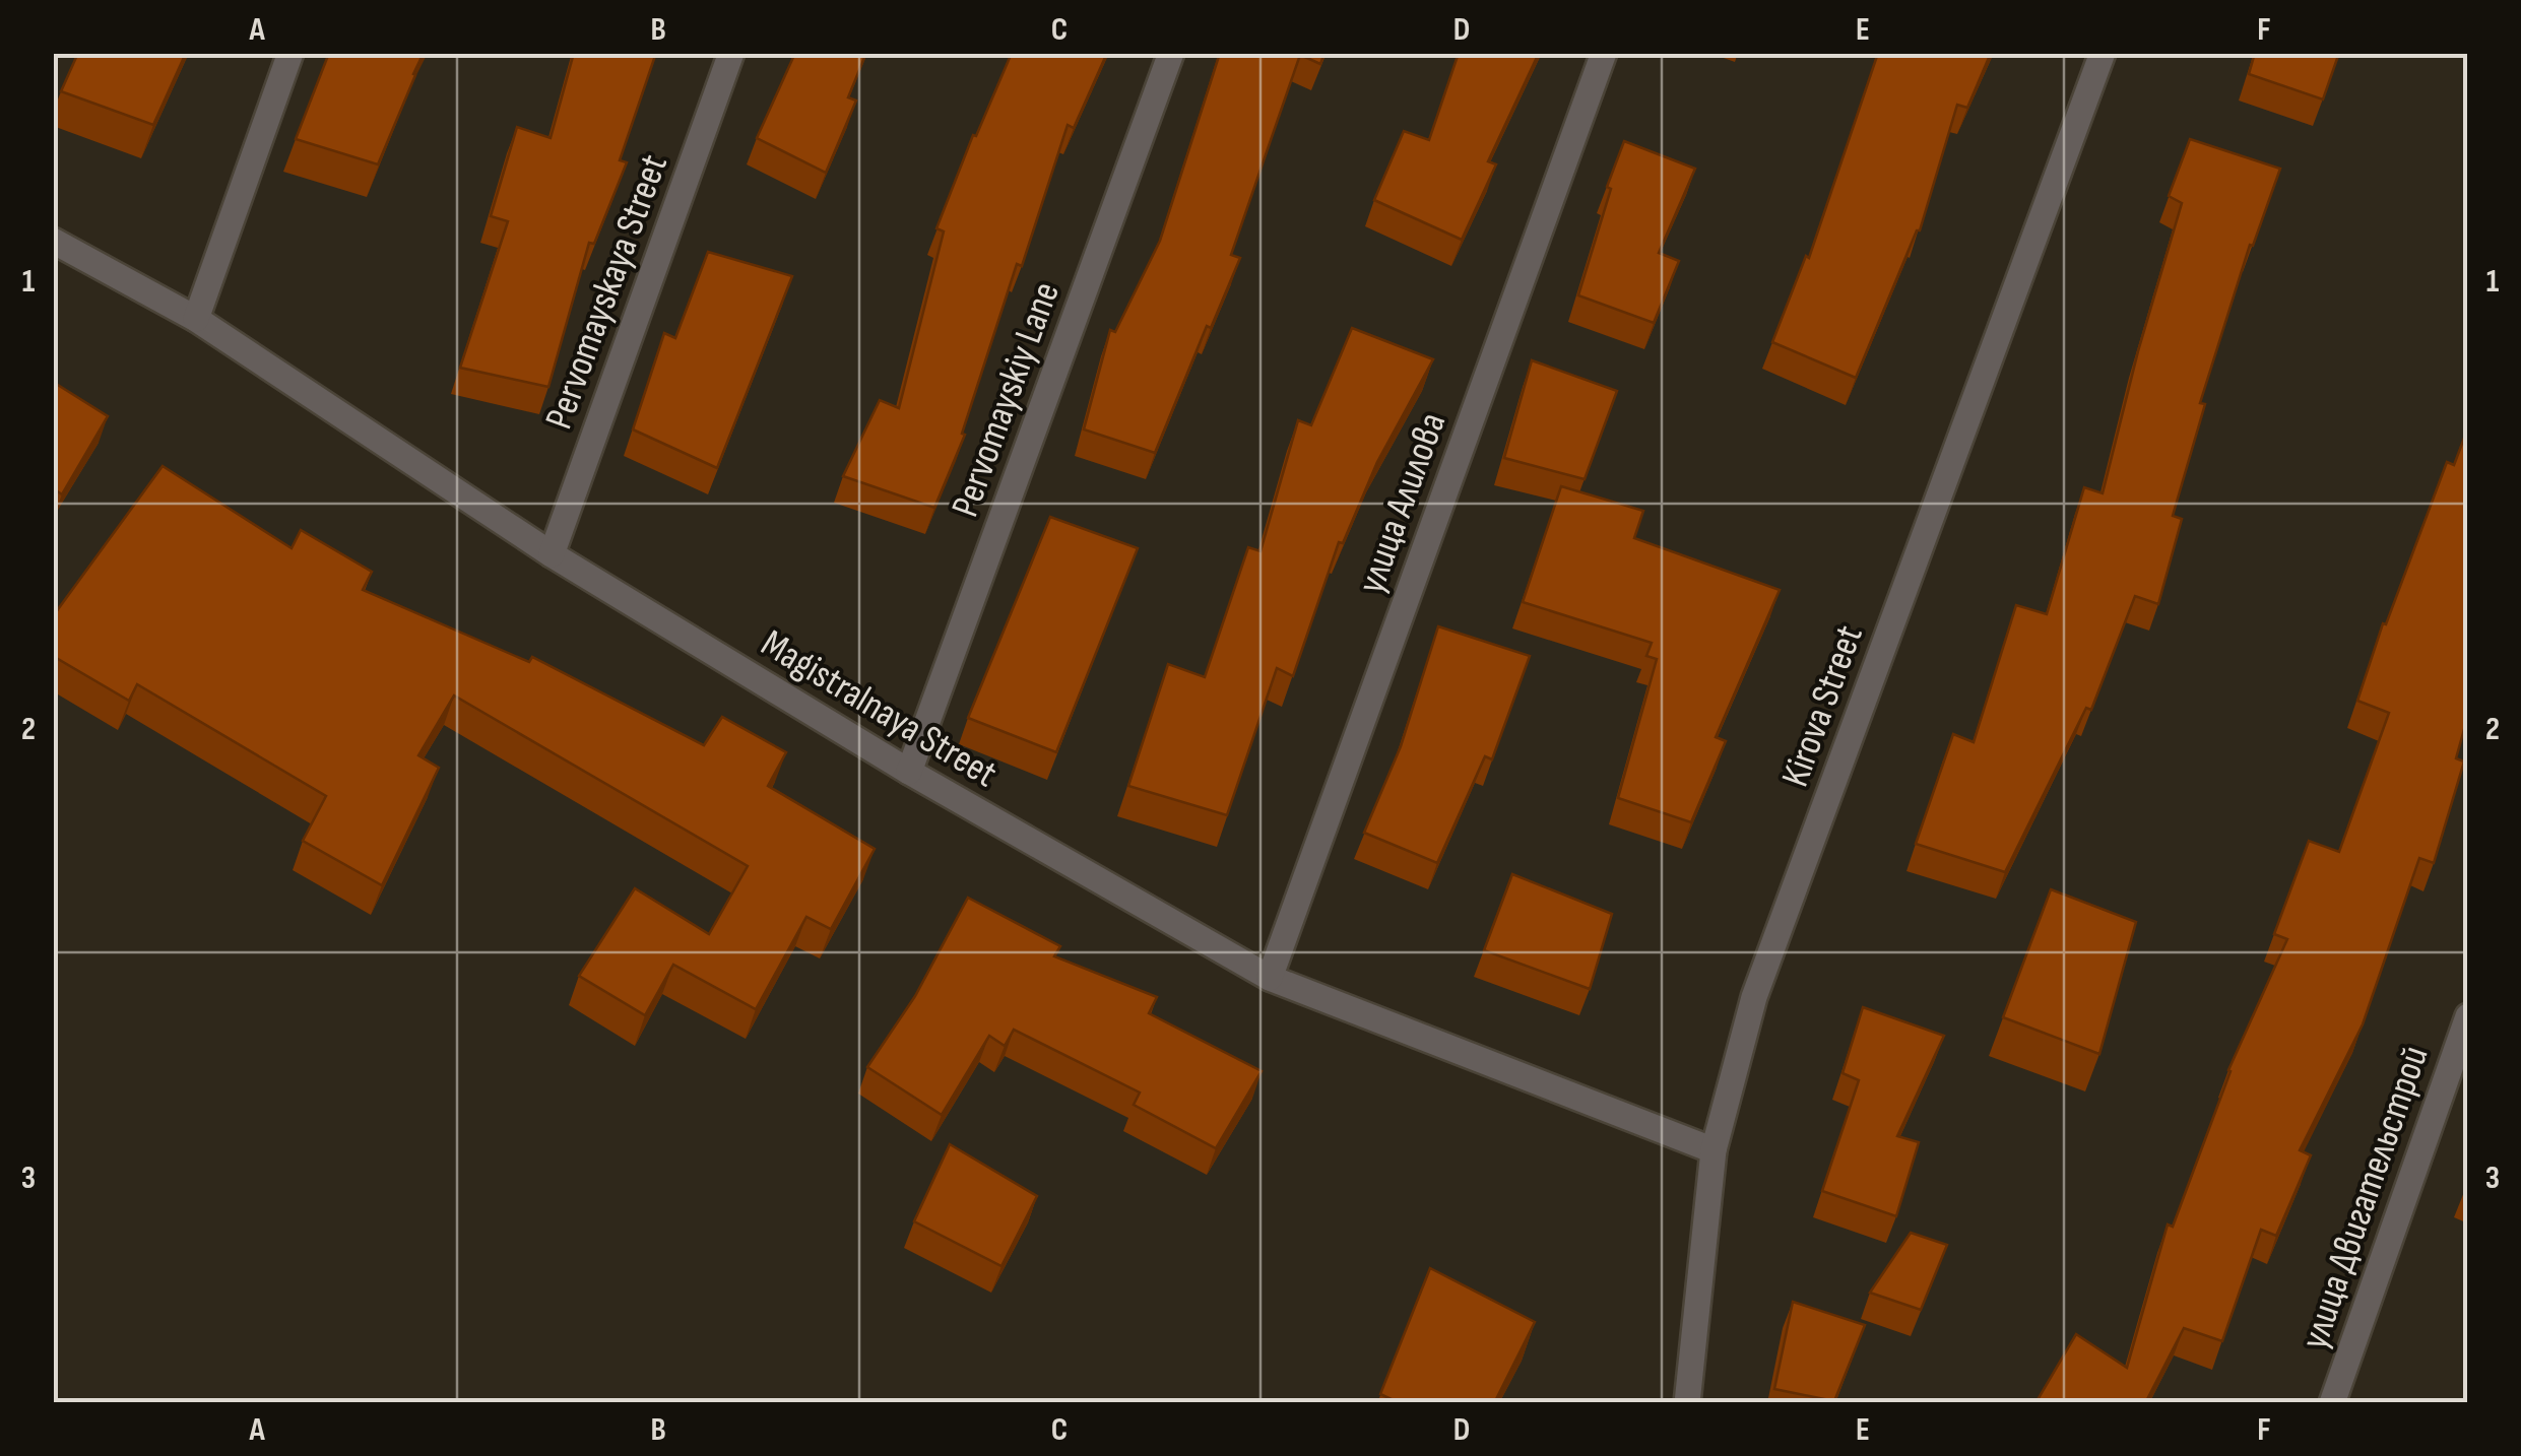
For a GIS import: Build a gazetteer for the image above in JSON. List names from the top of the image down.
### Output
{
  "streets": {
    "street": [
      "Pervomayskaya Street",
      "Pervomayskiy Lane",
      "улица Алилова",
      "Kirova Street",
      "Magistralnaya Street",
      "улица Двигательстрой"
    ]
  },
  "crossings": [
    ["Pervomayskaya Street", "Magistralnaya Street"],
    ["Pervomayskiy Lane", "Magistralnaya Street"],
    ["улица Алилова", "Magistralnaya Street"],
    ["Kirova Street", "Magistralnaya Street"]
  ],
  "grid": {
    "columns": [
      "A",
      "B",
      "C",
      "D",
      "E",
      "F"
    ],
    "rows": ["1", "2", "3"]
  }
}
